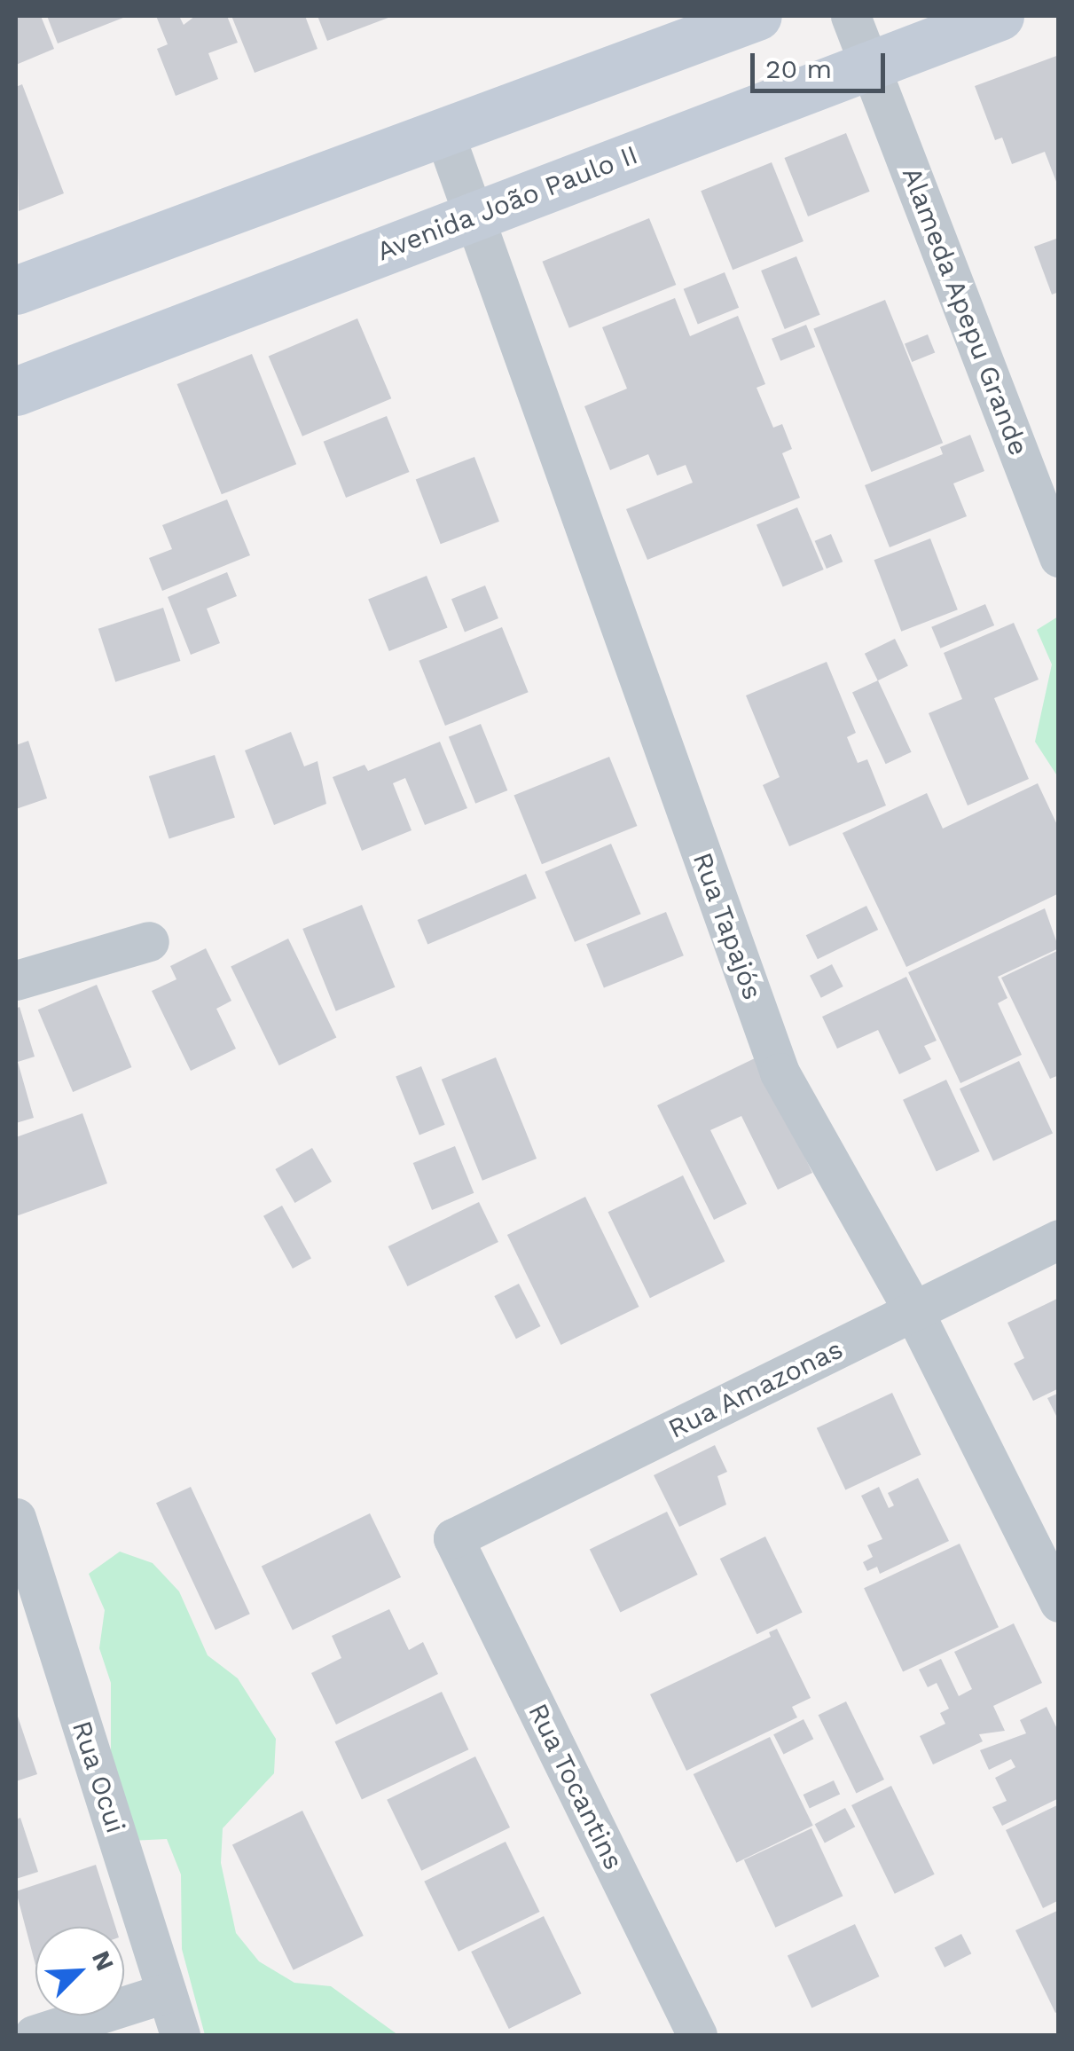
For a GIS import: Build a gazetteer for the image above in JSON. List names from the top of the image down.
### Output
{
  "streets": {
    "main road": ["Avenida João Paulo II"],
    "street": [
      "Alameda Apepu Grande",
      "Rua Tapajós",
      "Rua Amazonas",
      "Rua Ocui",
      "Rua Tocantins"
    ]
  },
  "crossings": [
    ["Avenida João Paulo II", "Alameda Apepu Grande"],
    ["Avenida João Paulo II", "Rua Tapajós"],
    ["Rua Tapajós", "Rua Amazonas"],
    ["Rua Amazonas", "Rua Tocantins"]
  ],
  "scale_bar": "20 m",
  "north": "top right"
}
